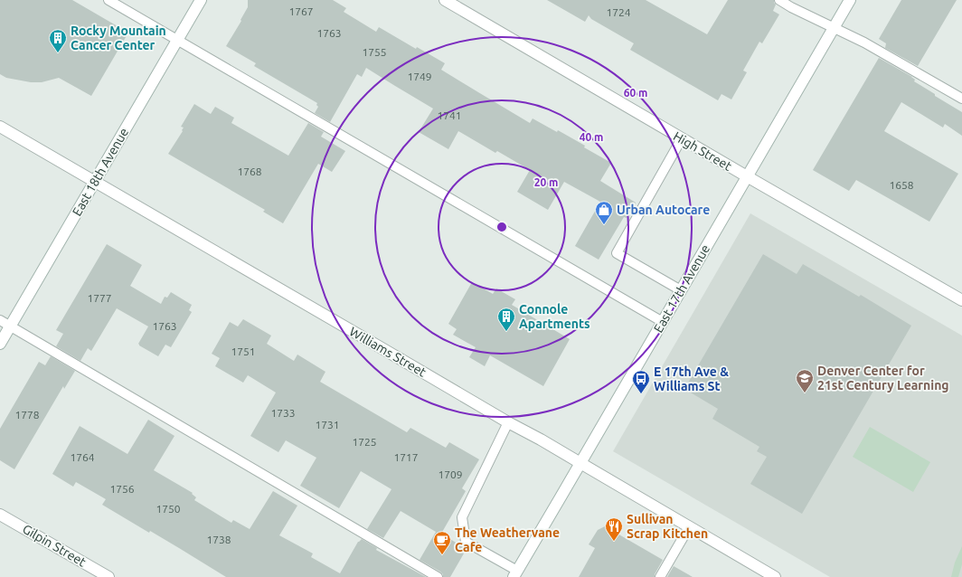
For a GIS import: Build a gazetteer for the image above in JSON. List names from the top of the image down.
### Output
{
  "streets": {
    "street": [
      "High Street",
      "East 18th Avenue",
      "East 17th Avenue",
      "Williams Street",
      "Gilpin Street"
    ]
  },
  "crossings": [
    ["High Street", "East 17th Avenue"],
    ["East 18th Avenue", "Williams Street"],
    ["East 17th Avenue", "Williams Street"]
  ],
  "places": {
    "building": ["Rocky Mountain Cancer Center", "Connole Apartments"],
    "shop": ["Urban Autocare"],
    "school or university": ["Denver Center for 21st Century Learning"],
    "bus stop": ["E 17th Ave & Williams St"],
    "restaurant": ["Sullivan Scrap Kitchen"],
    "cafe": ["The Weathervane Cafe"]
  },
  "house_numbers": [
    "1767",
    "1724",
    "1763",
    "1755",
    "1749",
    "1741",
    "1768",
    "1658",
    "1777",
    "1763",
    "1751",
    "1733",
    "1778",
    "1731",
    "1725",
    "1764",
    "1717",
    "1709",
    "1756",
    "1750",
    "1738"
  ],
  "rings": ["60 m", "40 m", "20 m"]
}
